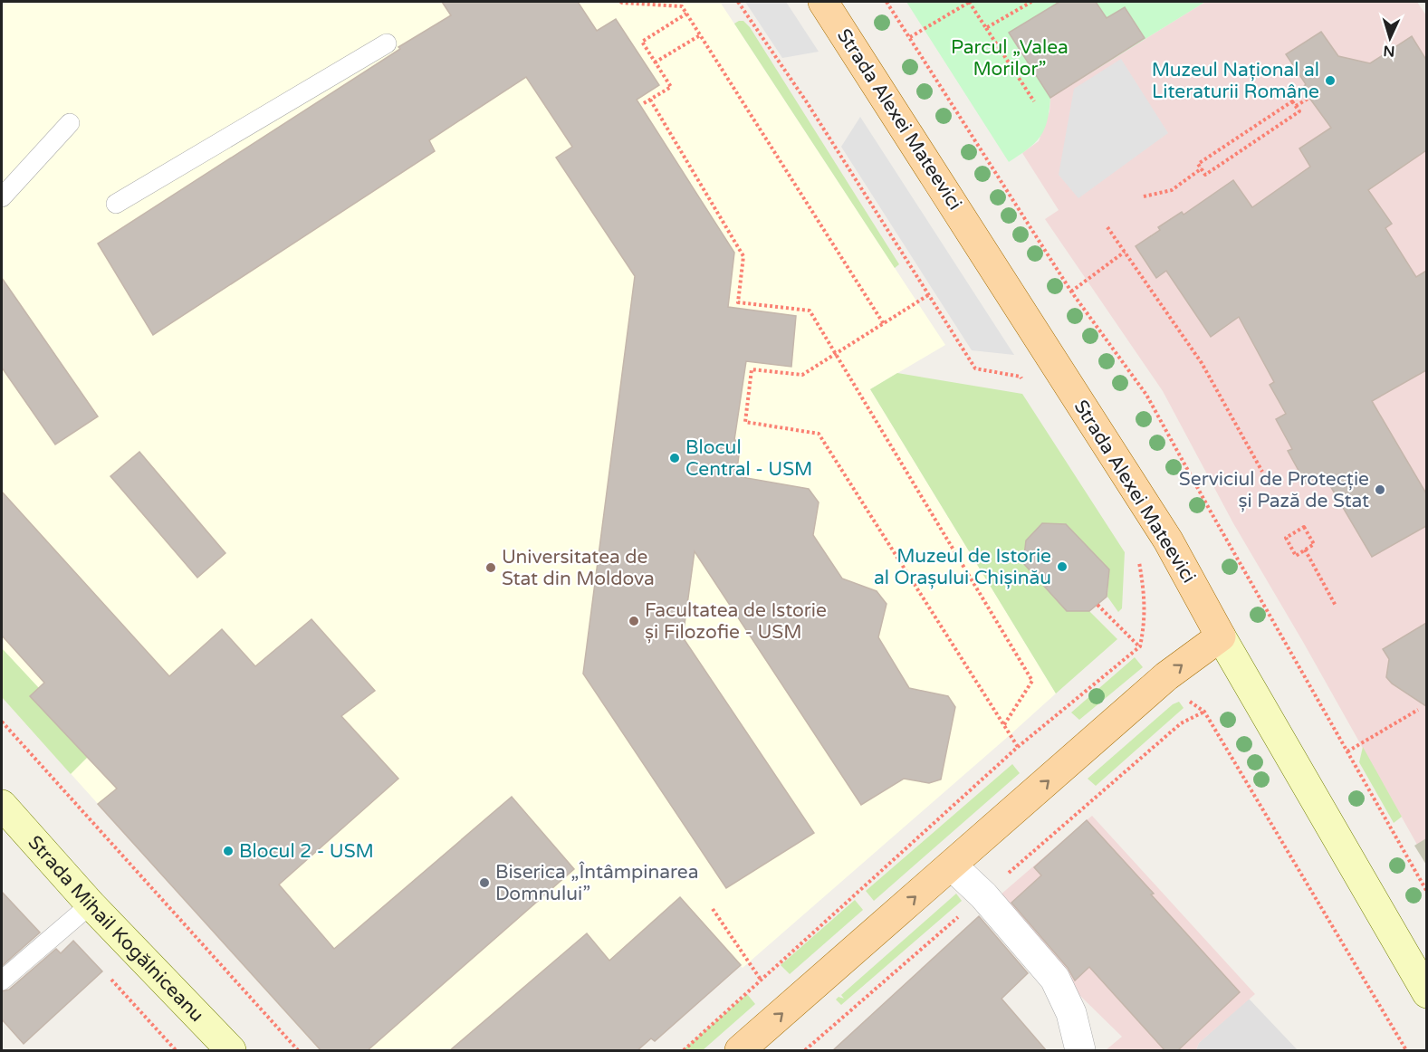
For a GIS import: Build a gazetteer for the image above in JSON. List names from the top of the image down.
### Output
{
  "streets": {
    "main road": ["Strada Alexei Mateevici", "Strada Mihail Kogălniceanu"]
  },
  "parks": ["Parcul „Valea Morilor”"],
  "places": [
    "Muzeul Național al Literaturii Române",
    "Blocul Central - USM",
    "Serviciul de Protecție și Pază de Stat",
    "Muzeul de Istorie al Orașului Chișinău",
    "Universitatea de Stat din Moldova",
    "Facultatea de Istorie și Filozofie - USM",
    "Blocul 2 - USM",
    "Biserica „Întâmpinarea Domnului”"
  ],
  "north": "bottom"
}
